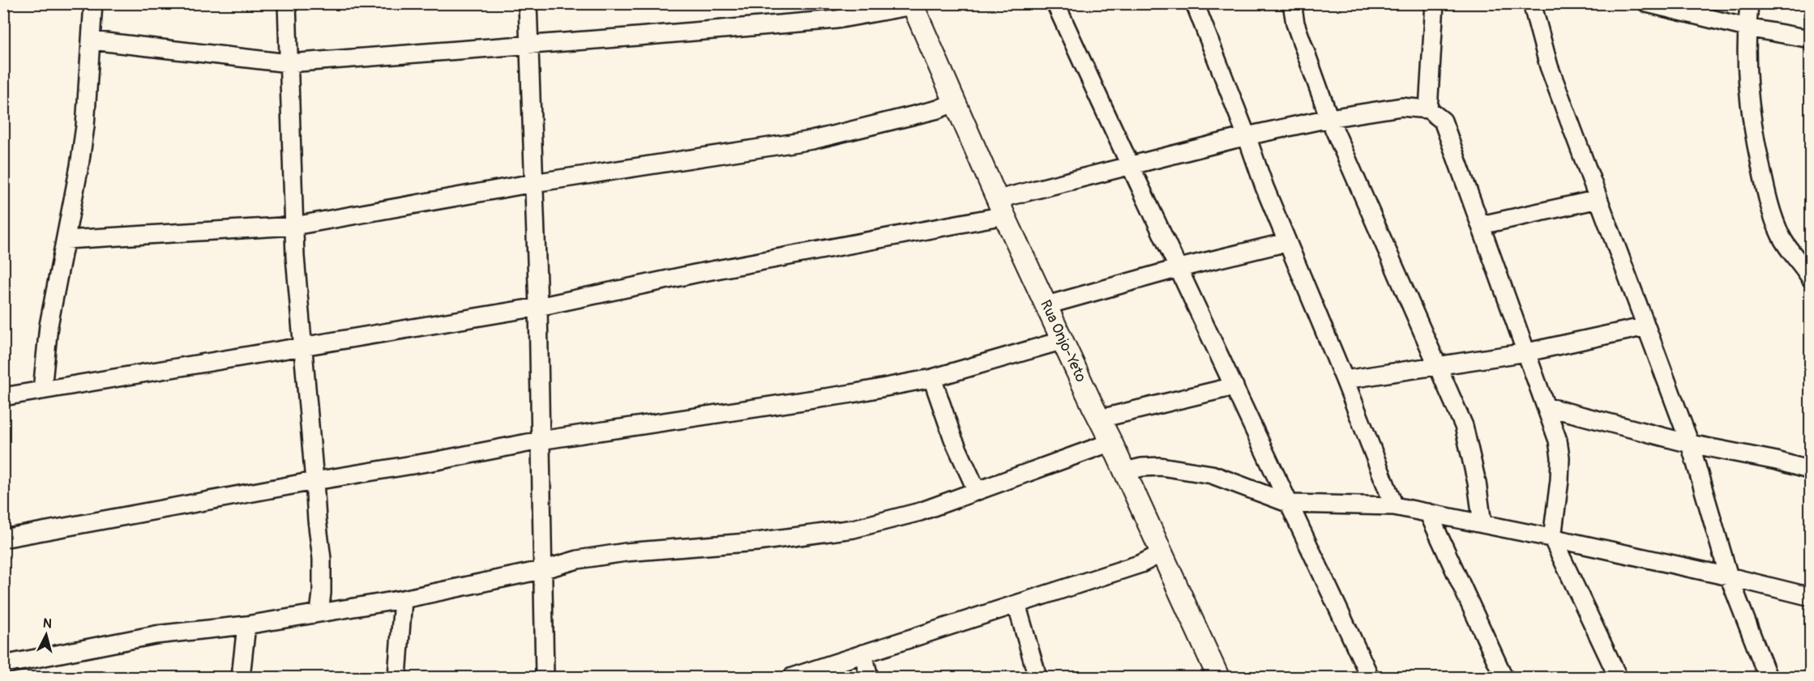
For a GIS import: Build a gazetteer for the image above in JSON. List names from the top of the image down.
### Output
{
  "streets": {
    "main road": ["Rua Onjo-Yeto"]
  },
  "north": "top"
}
